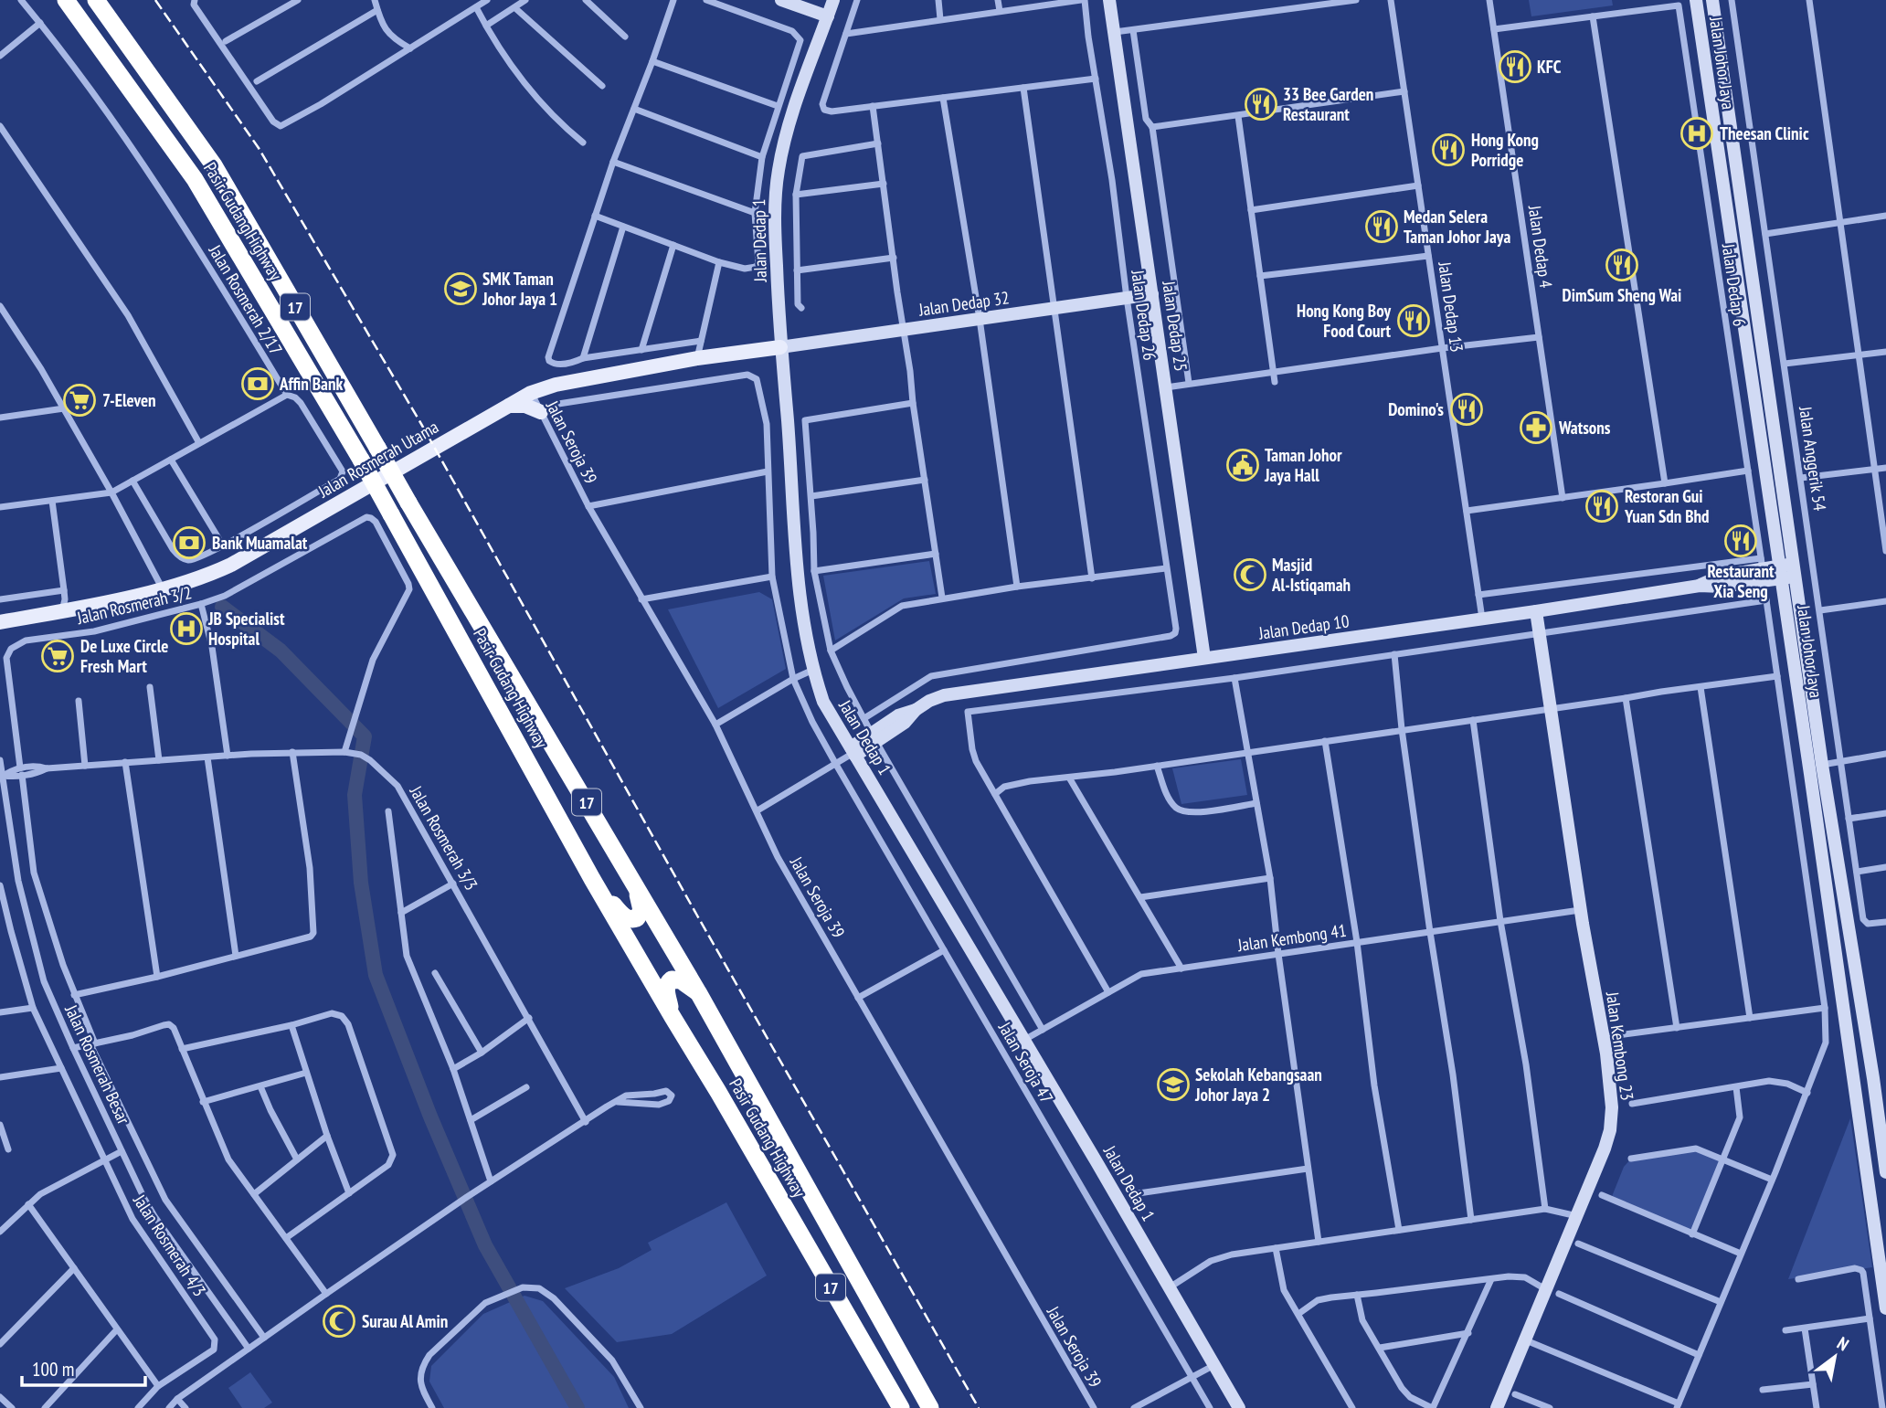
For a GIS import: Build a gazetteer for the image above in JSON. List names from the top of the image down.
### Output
{
  "streets": {
    "highway": ["Pasir Gudang Highway", "17"],
    "main road": [
      "Jalan Johor Jaya",
      "Jalan Dedap 1",
      "Jalan Dedap 32",
      "Jalan Dedap 25",
      "Jalan Rosmerah Utama",
      "Jalan Dedap 10",
      "Jalan Kembong 23"
    ],
    "street": [
      "Jalan Dedap 4",
      "Jalan Dedap 6",
      "Jalan Rosmerah 2/17",
      "Jalan Dedap 13",
      "Jalan Dedap 26",
      "Jalan Seroja 39",
      "Jalan Anggerik 54",
      "Jalan Rosmerah 3/2",
      "Jalan Rosmerah 3/3",
      "Jalan Kembong 41",
      "Jalan Seroja 47",
      "Jalan Rosmerah Besar",
      "Jalan Rosmerah 4/3"
    ]
  },
  "crossings": [
    ["Jalan Johor Jaya", "Jalan Dedap 10"],
    ["Jalan Dedap 1", "Jalan Dedap 32"],
    ["Jalan Dedap 1", "Jalan Rosmerah Utama"],
    ["Jalan Dedap 1", "Jalan Dedap 10"],
    ["Jalan Dedap 1", "Jalan Kembong 41"],
    ["Jalan Dedap 6", "Jalan Dedap 10"],
    ["Jalan Dedap 32", "Jalan Dedap 26"],
    ["Jalan Dedap 32", "Jalan Dedap 25"],
    ["Jalan Dedap 32", "Jalan Rosmerah Utama"],
    ["Jalan Dedap 13", "Jalan Dedap 10"],
    ["Jalan Dedap 25", "Jalan Dedap 10"],
    ["Jalan Seroja 39", "Jalan Rosmerah Utama"],
    ["Jalan Seroja 39", "Jalan Seroja 47"],
    ["Jalan Rosmerah 3/2", "Jalan Rosmerah 3/3"],
    ["Jalan Dedap 10", "Jalan Kembong 23"],
    ["Jalan Rosmerah 3/3", "Jalan Rosmerah Besar"],
    ["Jalan Kembong 41", "Jalan Kembong 23"]
  ],
  "places": {
    "restaurant": [
      "KFC",
      "33 Bee Garden Restaurant",
      "Hong Kong Porridge",
      "Medan Selera Taman Johor Jaya",
      "DimSum Sheng Wai",
      "Hong Kong Boy Food Court",
      "Domino's",
      "Restoran Gui Yuan Sdn Bhd",
      "Restaurant Xia Seng"
    ],
    "hospital": ["Theesan Clinic", "JB Specialist Hospital"],
    "school or university": ["SMK Taman Johor Jaya 1", "Sekolah Kebangsaan Johor Jaya 2"],
    "bank": ["Affin Bank", "Bank Muamalat"],
    "supermarket": ["7-Eleven", "De Luxe Circle Fresh Mart"],
    "pharmacy": ["Watsons"],
    "public building": ["Taman Johor Jaya Hall"],
    "mosque": ["Masjid Al-Istiqamah", "Surau Al Amin"]
  },
  "scale_bar": "100 m",
  "north": "top right"
}
